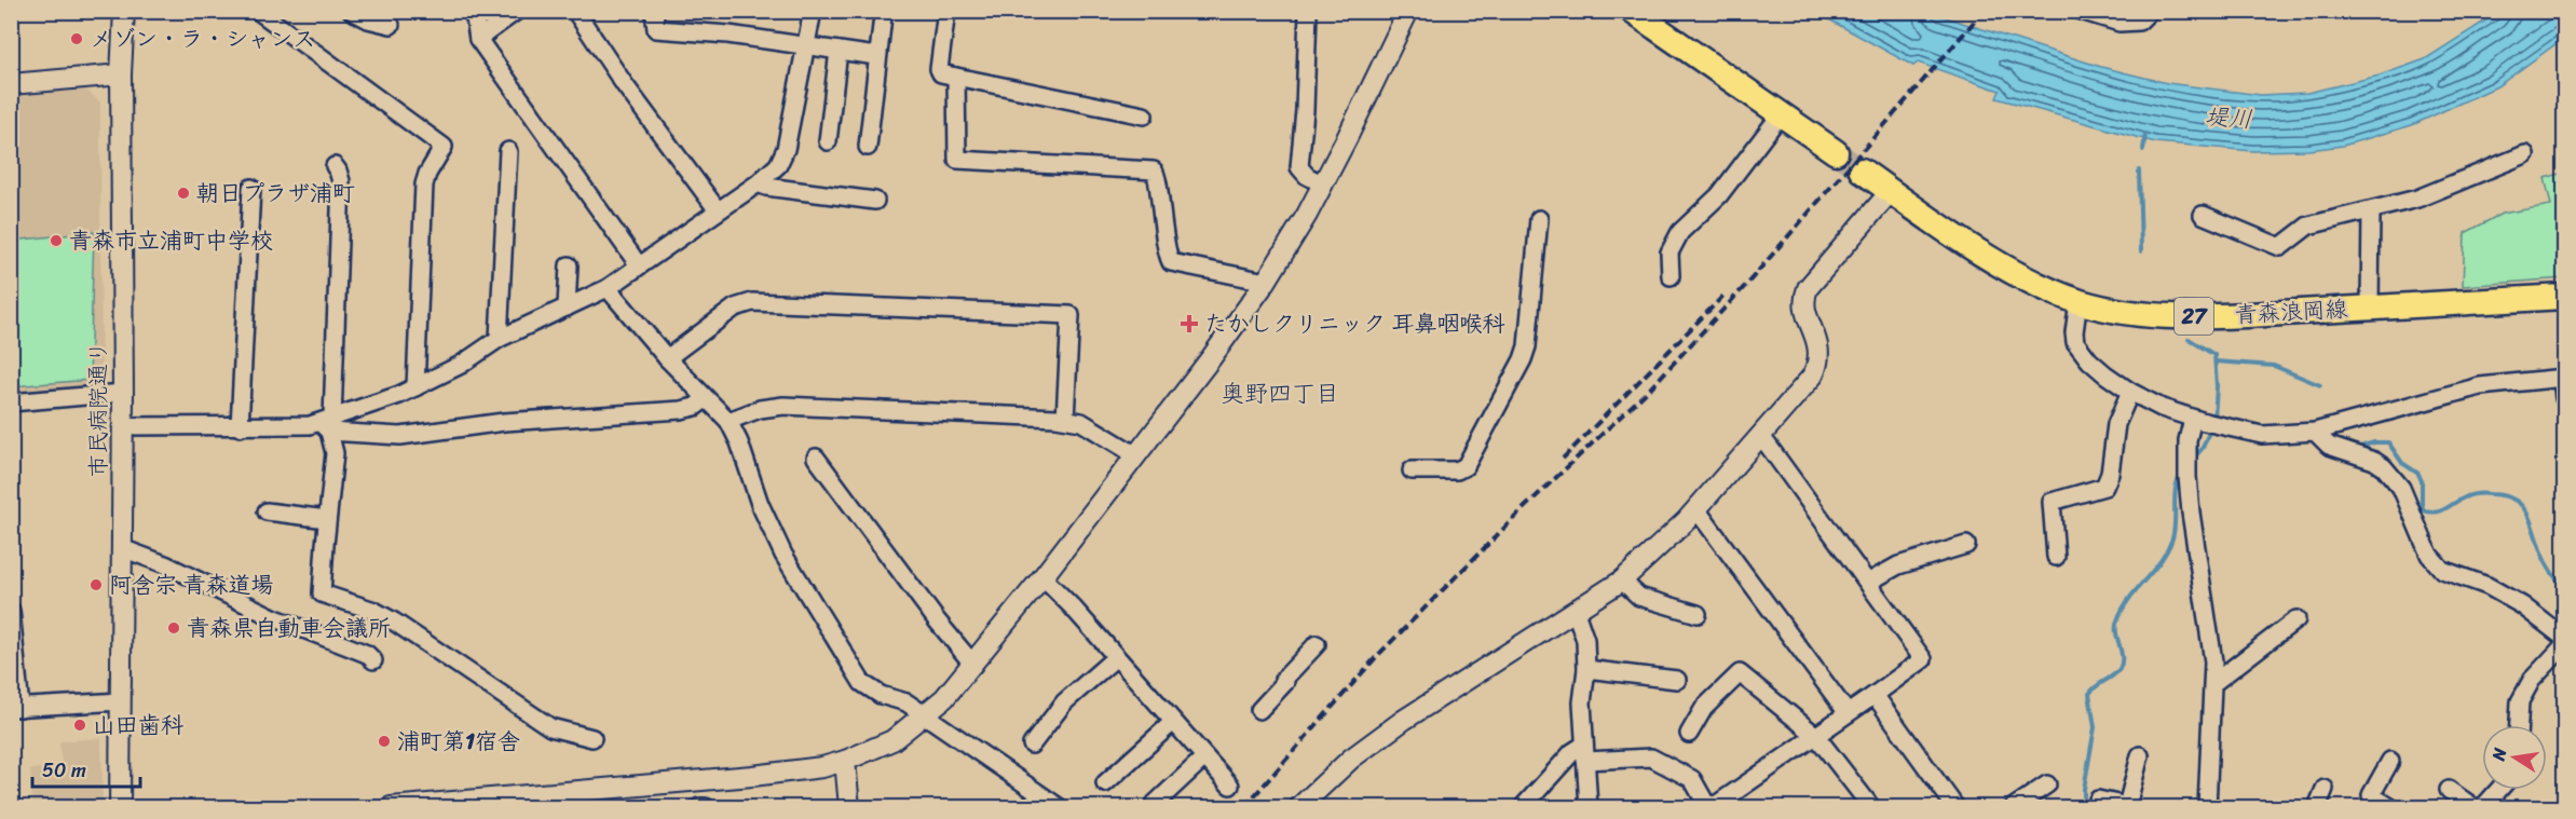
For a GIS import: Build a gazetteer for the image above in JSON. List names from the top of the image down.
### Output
{
  "streets": {
    "main road": ["青森浪岡線", "27"],
    "street": ["市民病院通り"]
  },
  "districts": ["奥野四丁目"],
  "water": ["堤川"],
  "places": {
    "other": [
      "メゾン・ラ・シャンス",
      "朝日プラザ浦町",
      "青森市立浦町中学校",
      "阿含宗 青森道場",
      "青森県自動車会議所",
      "山田歯科",
      "浦町第1宿舎"
    ],
    "health": ["たかしクリニック 耳鼻咽喉科"]
  },
  "scale_bar": "50 m",
  "north": "left"
}
